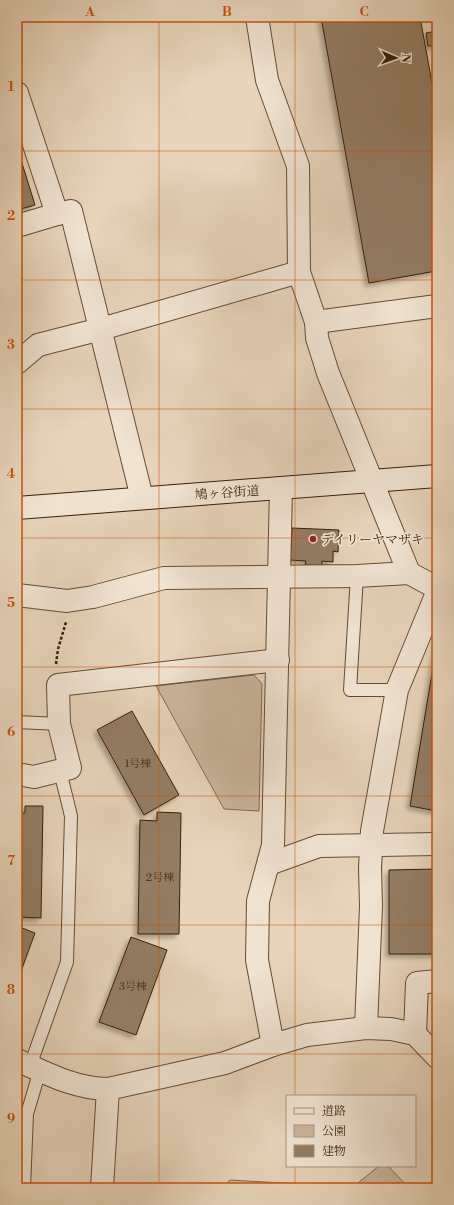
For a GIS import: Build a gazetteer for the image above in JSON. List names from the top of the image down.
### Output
{
  "streets": {
    "street": ["鳩ヶ谷街道"]
  },
  "places": ["デイリーヤマザキ"],
  "house_numbers": ["1号棟", "2号棟", "3号棟"],
  "legend": ["道路", "公園", "建物"],
  "north": "right",
  "grid": {
    "columns": ["A", "B", "C"],
    "rows": [
      "1",
      "2",
      "3",
      "4",
      "5",
      "6",
      "7",
      "8",
      "9"
    ]
  }
}
